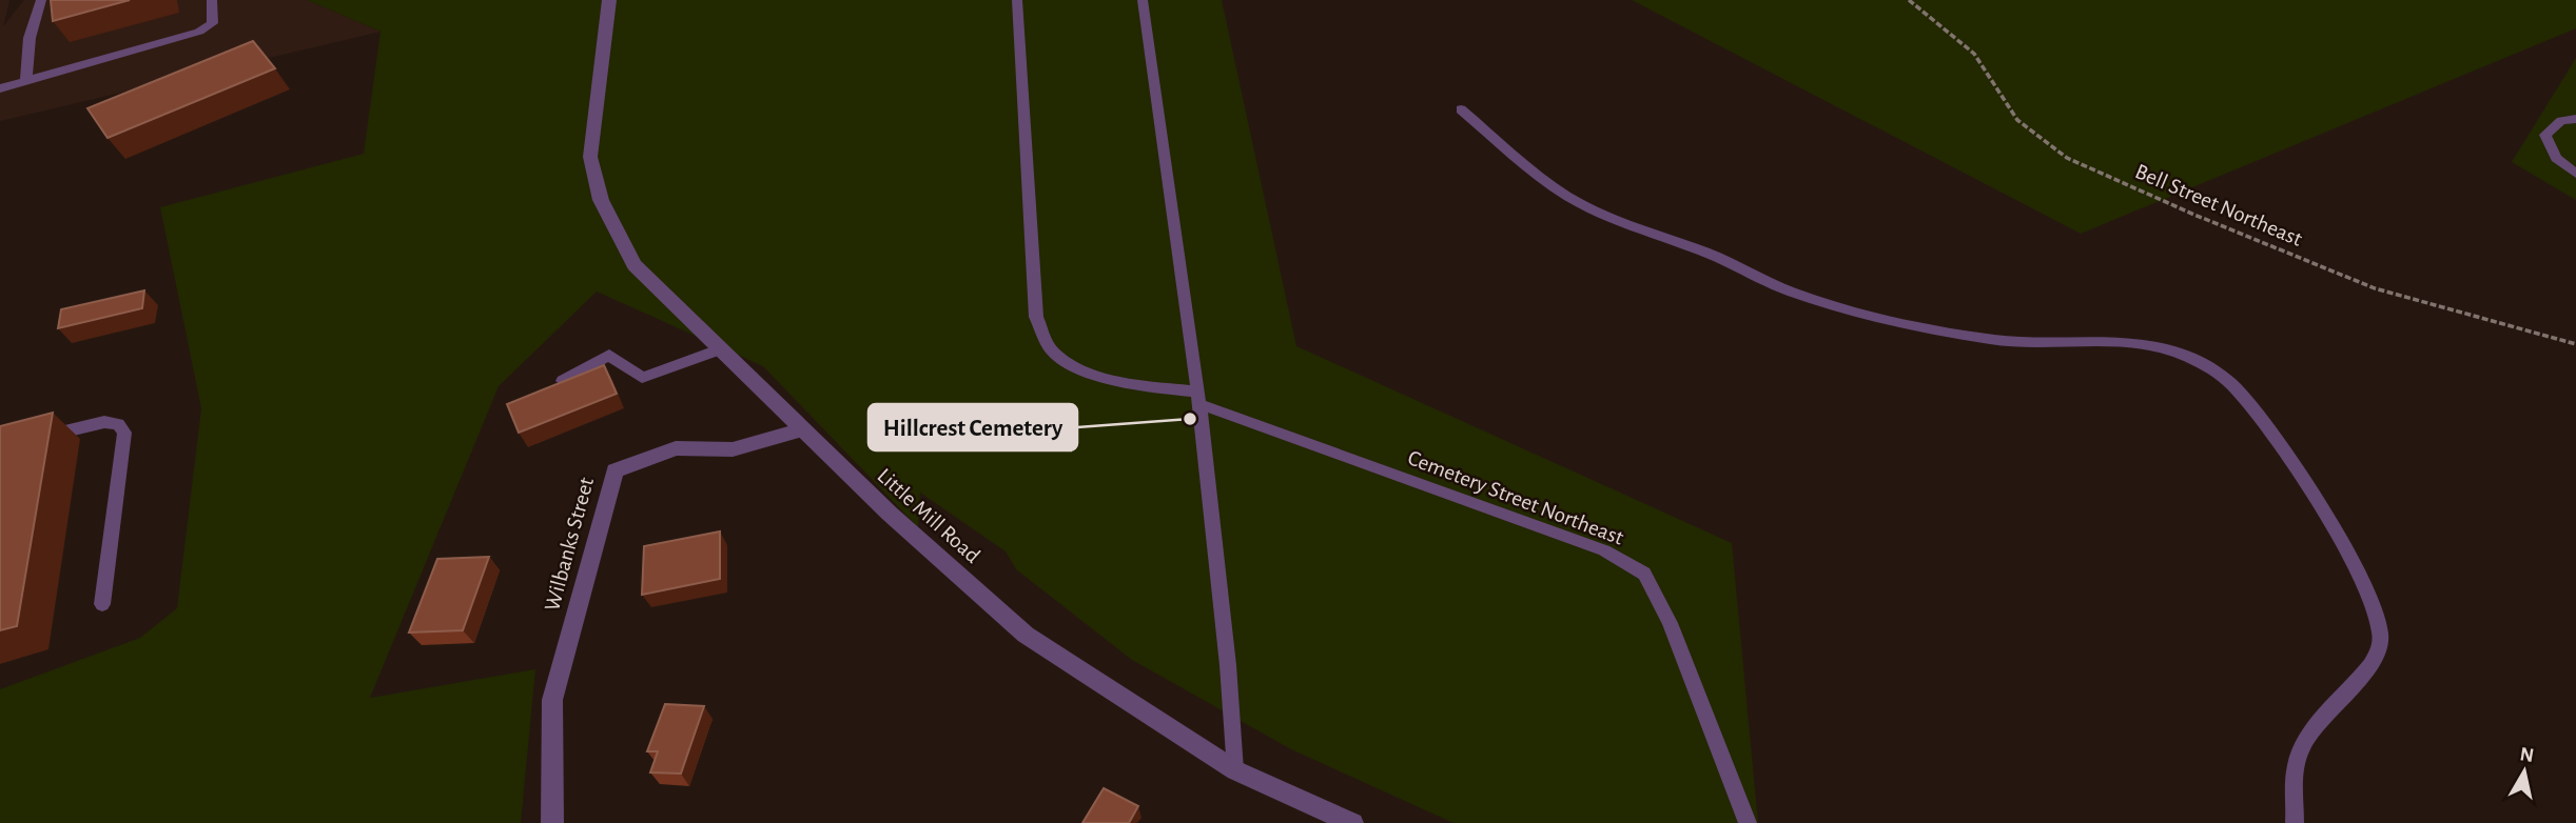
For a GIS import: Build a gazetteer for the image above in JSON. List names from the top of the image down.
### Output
{
  "streets": {
    "street": ["Little Mill Road", "Wilbanks Street"],
    "lane": ["Cemetery Street Northeast"],
    "path": ["Bell Street Northeast"]
  },
  "crossings": [
    ["Little Mill Road", "Wilbanks Street"]
  ],
  "places": ["Hillcrest Cemetery"],
  "north": "top"
}
